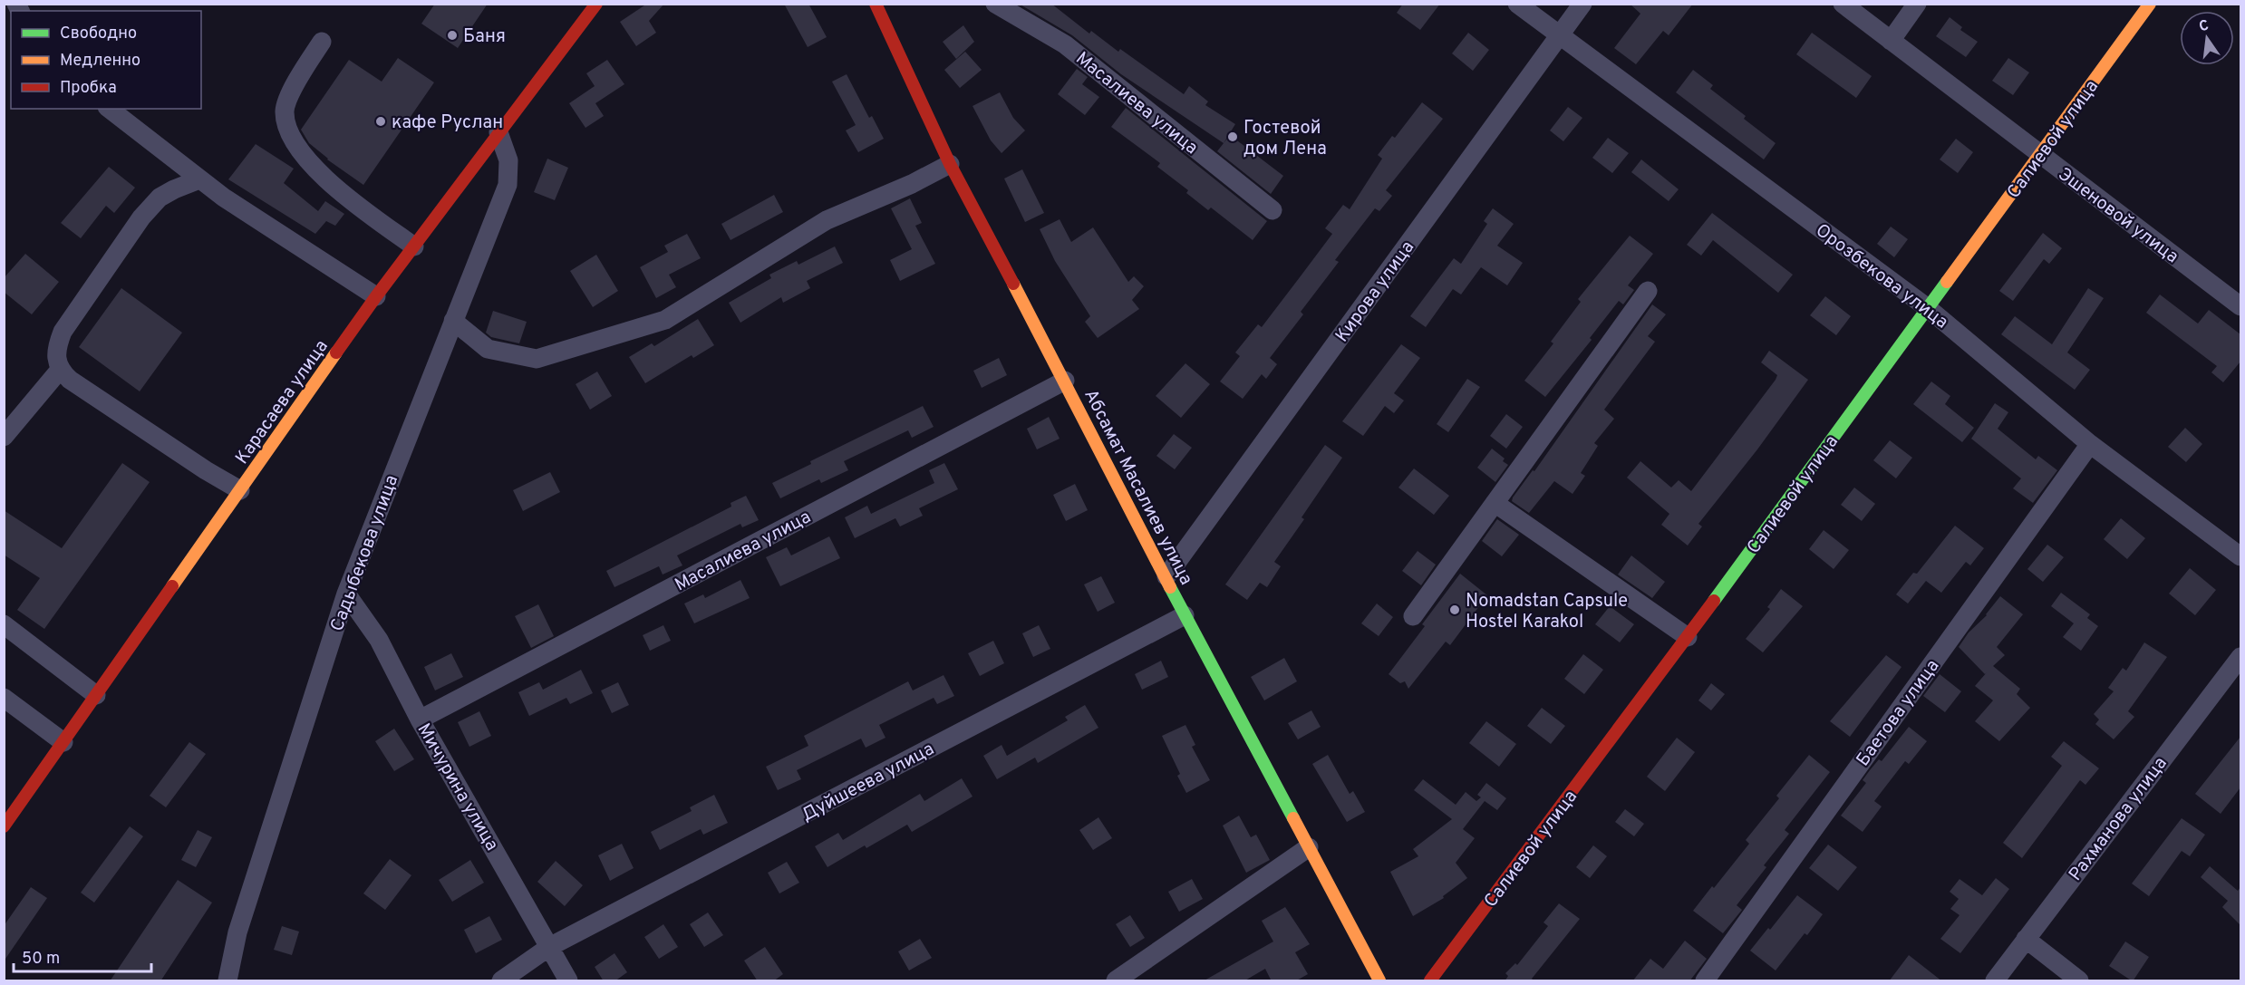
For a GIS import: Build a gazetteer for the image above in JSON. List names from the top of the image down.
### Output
{
  "streets": {
    "street": [
      "Масалиева улица",
      "Салиевой улица",
      "Эшеновой улица",
      "Орозбекова улица",
      "Кирова улица",
      "Карасаева улица",
      "Абсамат Масалиев улица",
      "Садыбекова улица",
      "Баетова улица",
      "Дуйшеева улица",
      "Мичурина улица",
      "Рахманова улица"
    ]
  },
  "crossings": [
    ["Масалиева улица", "Абсамат Масалиев улица"],
    ["Масалиева улица", "Мичурина улица"],
    ["Салиевой улица", "Эшеновой улица"],
    ["Салиевой улица", "Орозбекова улица"],
    ["Орозбекова улица", "Кирова улица"],
    ["Орозбекова улица", "Баетова улица"],
    ["Кирова улица", "Абсамат Масалиев улица"],
    ["Карасаева улица", "Садыбекова улица"],
    ["Абсамат Масалиев улица", "Дуйшеева улица"],
    ["Садыбекова улица", "Мичурина улица"],
    ["Дуйшеева улица", "Мичурина улица"]
  ],
  "places": [
    "Баня",
    "кафе Руслан",
    "Гостевой дом Лена",
    "Nomadstan Capsule Hostel Karakol"
  ],
  "legend": ["Свободно", "Медленно", "Пробка"],
  "scale_bar": "50 m",
  "north": "top"
}
